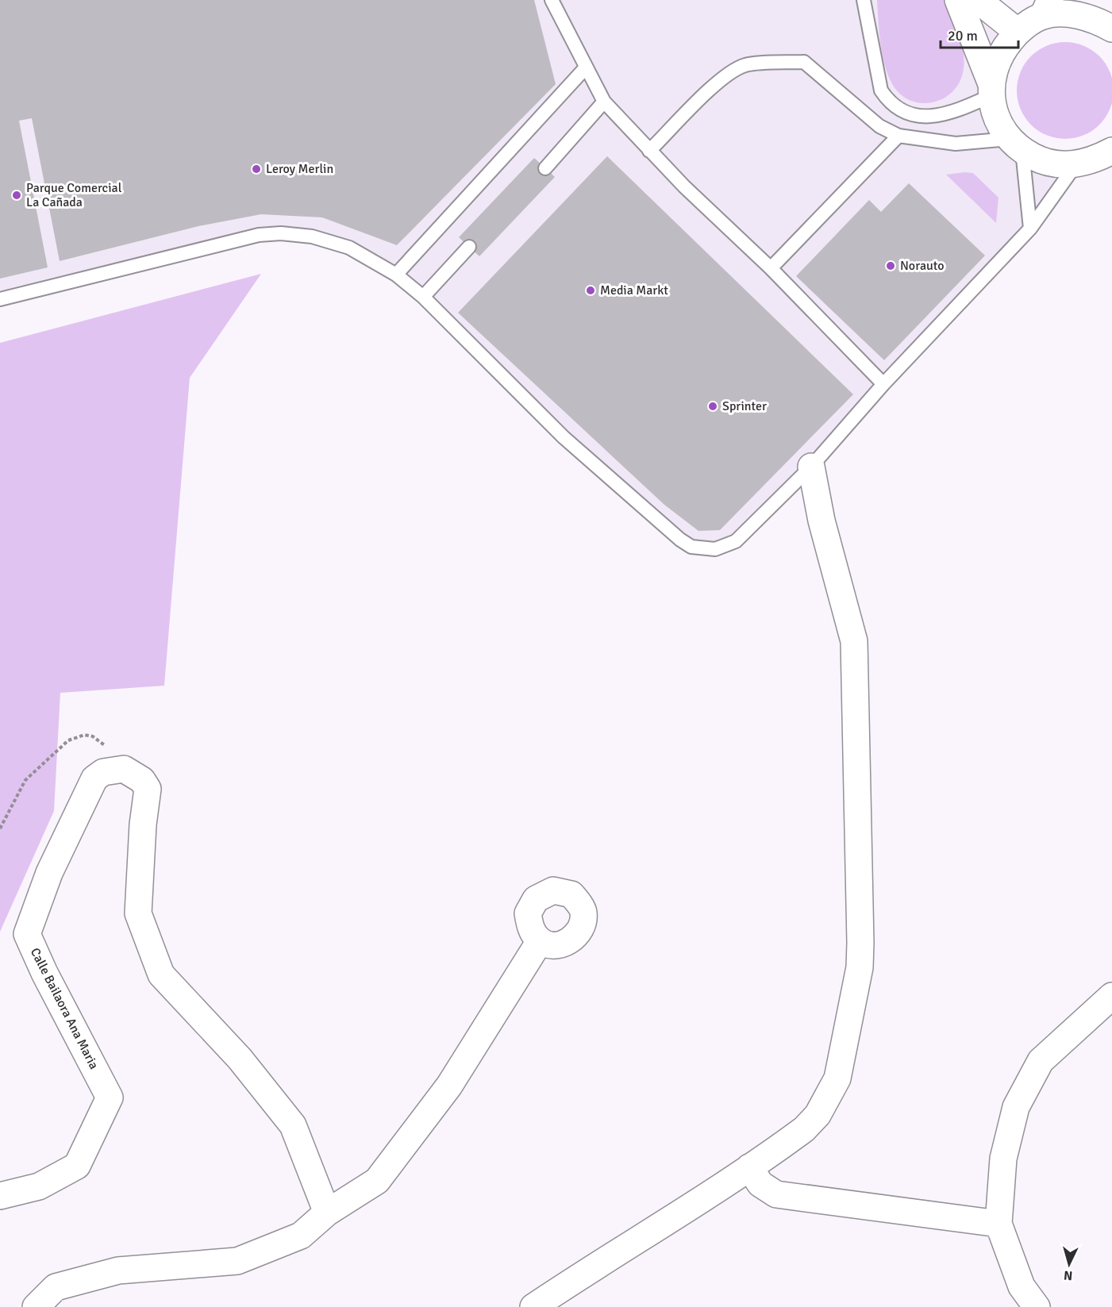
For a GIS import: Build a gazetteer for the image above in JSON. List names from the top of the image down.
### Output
{
  "streets": {
    "street": ["Calle Bailaora Ana Maria"]
  },
  "places": [
    "Leroy Merlin",
    "Parque Comercial La Cañada",
    "Norauto",
    "Media Markt",
    "Sprinter"
  ],
  "scale_bar": "20 m",
  "north": "bottom"
}
